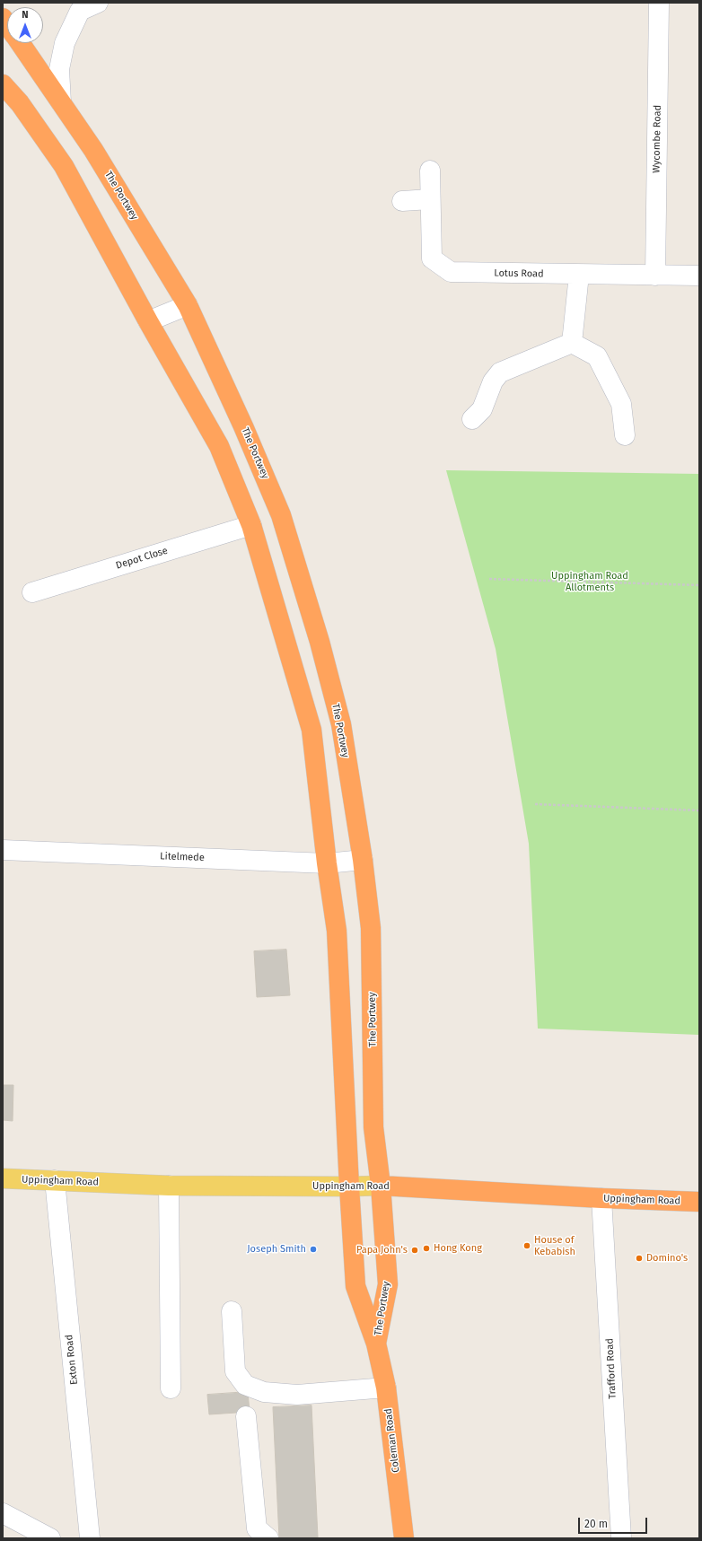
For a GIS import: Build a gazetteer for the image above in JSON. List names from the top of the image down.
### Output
{
  "streets": {
    "highway": ["The Portwey", "Uppingham Road", "Coleman Road"],
    "street": [
      "Wycombe Road",
      "Lotus Road",
      "Depot Close",
      "Litelmede",
      "Exton Road",
      "Trafford Road"
    ]
  },
  "crossings": [
    ["Wycombe Road", "Lotus Road"],
    ["The Portwey", "Depot Close"],
    ["The Portwey", "Litelmede"],
    ["The Portwey", "Uppingham Road"],
    ["The Portwey", "Coleman Road"],
    ["Uppingham Road", "Exton Road"],
    ["Uppingham Road", "Trafford Road"]
  ],
  "parks": ["Uppingham Road Allotments"],
  "places": [
    "House of Kebabish",
    "Hong Kong",
    "Joseph Smith",
    "Papa John's",
    "Domino's"
  ],
  "scale_bar": "20 m",
  "north": "top"
}
